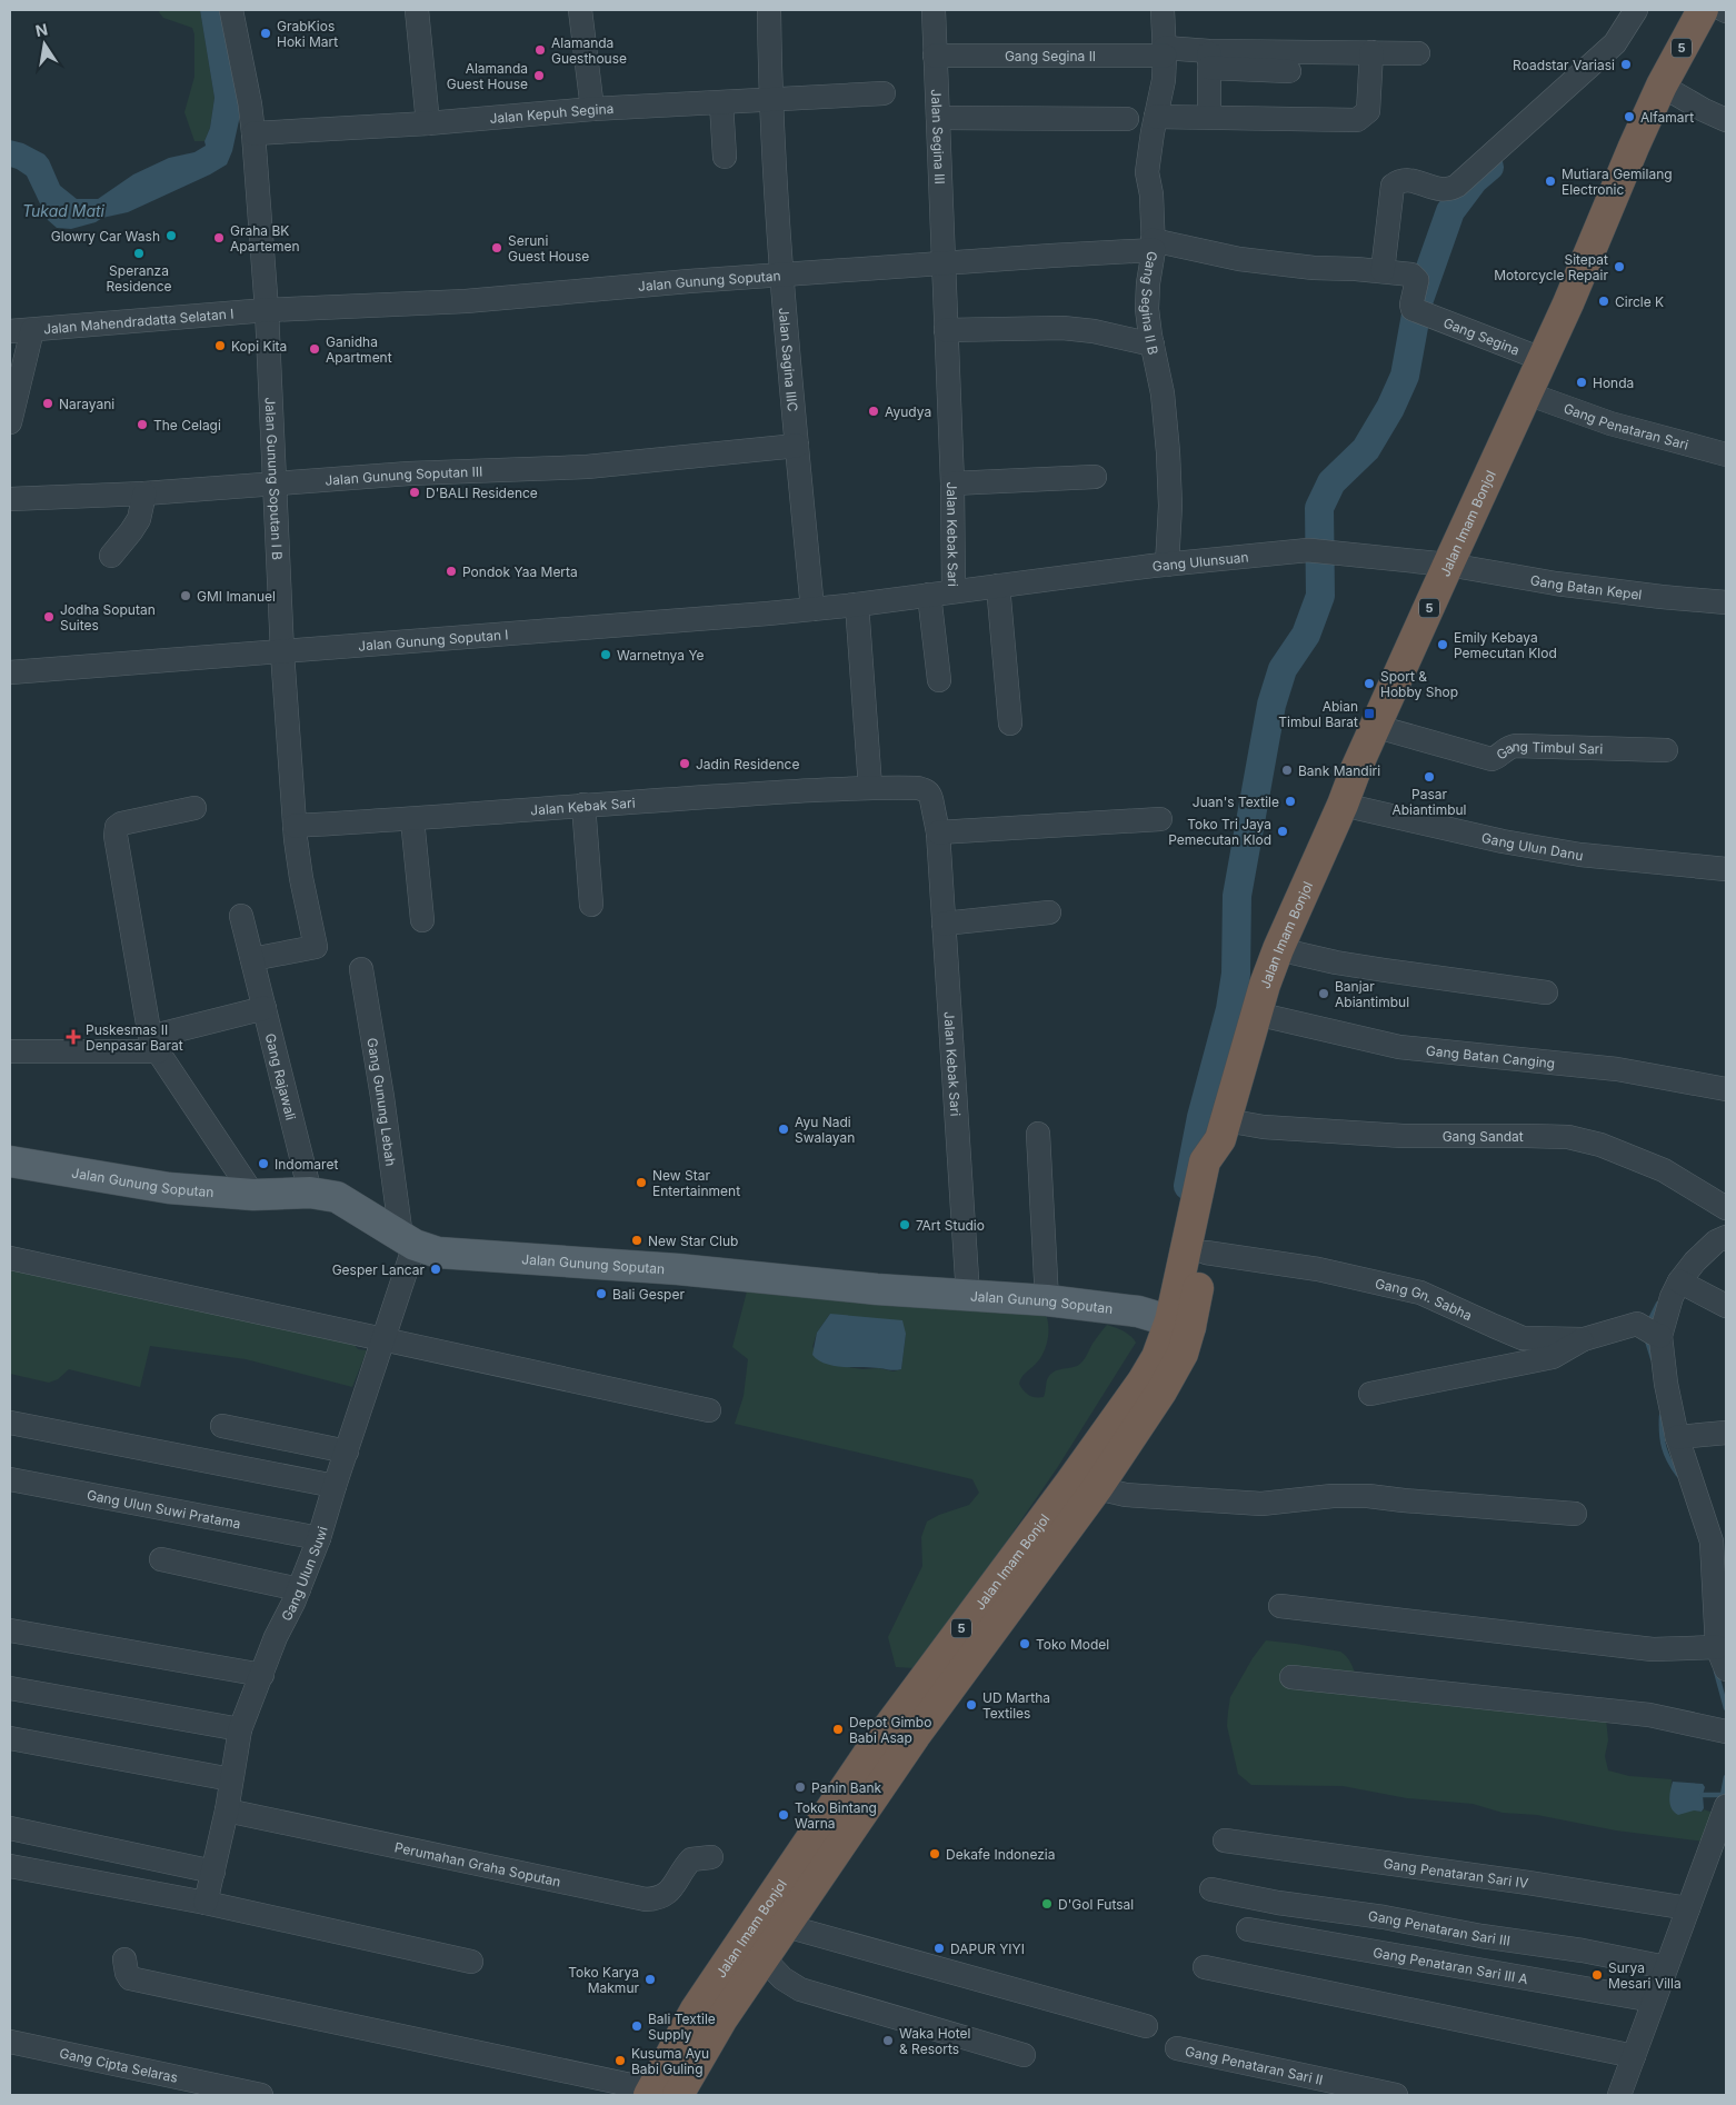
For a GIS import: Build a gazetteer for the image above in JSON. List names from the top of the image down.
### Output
{
  "streets": {
    "highway": ["5", "Jalan Imam Bonjol"],
    "main road": ["Jalan Gunung Soputan"],
    "street": [
      "Gang Segina II",
      "Jalan Kepuh Segina",
      "Jalan Segina III",
      "Gang Segina II B",
      "Jalan Mahendradatta Selatan I",
      "Gang Segina",
      "Jalan Sagina IIIC",
      "Gang Penataran Sari",
      "Jalan Gunung Soputan III",
      "Jalan Gunung Soputan I B",
      "Jalan Kebak Sari",
      "Gang Ulunsuan",
      "Gang Batan Kepel",
      "Jalan Gunung Soputan I",
      "Gang Timbul Sari",
      "Gang Ulun Danu",
      "Gang Batan Canging",
      "Gang Rajawali",
      "Gang Gunung Lebah",
      "Gang Sandat",
      "Gang Gn. Sabha",
      "Gang Ulun Suwi Pratama",
      "Gang Ulun Suwi",
      "Perumahan Graha Soputan",
      "Gang Penataran Sari IV",
      "Gang Penataran Sari III",
      "Gang Penataran Sari III A",
      "Gang Cipta Selaras",
      "Gang Penataran Sari II"
    ]
  },
  "crossings": [
    ["Gang Segina II", "Jalan Segina III"],
    ["Gang Segina II", "Gang Segina II B"],
    ["Jalan Kepuh Segina", "Jalan Sagina IIIC"],
    ["Jalan Kepuh Segina", "Jalan Gunung Soputan I B"],
    ["Jalan Segina III", "Jalan Gunung Soputan"],
    ["Jalan Segina III", "Jalan Kebak Sari"],
    ["Jalan Gunung Soputan", "Gang Segina II B"],
    ["Jalan Gunung Soputan", "Jalan Mahendradatta Selatan I"],
    ["Jalan Gunung Soputan", "Gang Segina"],
    ["Jalan Gunung Soputan", "Jalan Sagina IIIC"],
    ["Jalan Gunung Soputan", "Jalan Gunung Soputan I B"],
    ["Jalan Gunung Soputan", "Jalan Imam Bonjol"],
    ["Jalan Gunung Soputan", "Jalan Kebak Sari"],
    ["Jalan Gunung Soputan", "Gang Rajawali"],
    ["Jalan Gunung Soputan", "Gang Gunung Lebah"],
    ["Jalan Gunung Soputan", "Gang Ulun Suwi"],
    ["Gang Segina II B", "Gang Ulunsuan"],
    ["Jalan Mahendradatta Selatan I", "Jalan Gunung Soputan I B"],
    ["Gang Segina", "Jalan Imam Bonjol"],
    ["Jalan Sagina IIIC", "Jalan Gunung Soputan III"],
    ["Jalan Sagina IIIC", "Jalan Gunung Soputan I"],
    ["Gang Penataran Sari", "Jalan Imam Bonjol"],
    ["Jalan Gunung Soputan III", "Jalan Gunung Soputan I B"],
    ["Jalan Gunung Soputan I B", "Jalan Kebak Sari"],
    ["Jalan Gunung Soputan I B", "Jalan Gunung Soputan I"],
    ["Jalan Gunung Soputan I B", "Gang Rajawali"],
    ["Jalan Imam Bonjol", "Gang Ulunsuan"],
    ["Jalan Imam Bonjol", "Gang Batan Kepel"],
    ["Jalan Imam Bonjol", "Gang Timbul Sari"],
    ["Jalan Imam Bonjol", "Gang Ulun Danu"],
    ["Jalan Imam Bonjol", "Gang Batan Canging"],
    ["Jalan Imam Bonjol", "Gang Sandat"],
    ["Jalan Imam Bonjol", "Gang Gn. Sabha"],
    ["Jalan Kebak Sari", "Gang Ulunsuan"],
    ["Jalan Kebak Sari", "Jalan Gunung Soputan I"],
    ["Gang Ulunsuan", "Gang Batan Kepel"],
    ["Gang Gunung Lebah", "Gang Ulun Suwi"],
    ["Gang Ulun Suwi Pratama", "Gang Ulun Suwi"],
    ["Gang Ulun Suwi", "Perumahan Graha Soputan"]
  ],
  "water": ["Tukad Mati"],
  "places": {
    "other": [
      "GrabKios Hoki Mart",
      "Alamanda Guesthouse",
      "Roadstar Variasi",
      "Alamanda Guest House",
      "Alfamart",
      "Mutiara Gemilang Electronic",
      "Glowry Car Wash",
      "Graha BK Apartemen",
      "Seruni Guest House",
      "Speranza Residence",
      "Sitepat Motorcycle Repair",
      "Circle K",
      "Kopi Kita",
      "Ganidha Apartment",
      "Honda",
      "Narayani",
      "Ayudya",
      "The Celagi",
      "D'BALI Residence",
      "Pondok Yaa Merta",
      "GMI Imanuel",
      "Jodha Soputan Suites",
      "Emily Kebaya Pemecutan Klod",
      "Warnetnya Ye",
      "Sport & Hobby Shop",
      "Jadin Residence",
      "Bank Mandiri",
      "Pasar Abiantimbul",
      "Juan's Textile",
      "Toko Tri Jaya Pemecutan Klod",
      "Banjar Abiantimbul",
      "Ayu Nadi Swalayan",
      "Indomaret",
      "New Star Entertainment",
      "7Art Studio",
      "New Star Club",
      "Gesper Lancar",
      "Bali Gesper",
      "Toko Model",
      "UD Martha Textiles",
      "Depot Gimbo Babi Asap",
      "Panin Bank",
      "Toko Bintang Warna",
      "Dekafe Indonezia",
      "D'Gol Futsal",
      "DAPUR YIYI",
      "Surya Mesari Villa",
      "Toko Karya Makmur",
      "Bali Textile Supply",
      "Waka Hotel & Resorts",
      "Kusuma Ayu Babi Guling"
    ],
    "transit": ["Abian Timbul Barat"],
    "health": ["Puskesmas II Denpasar Barat"]
  },
  "north": "top"
}
